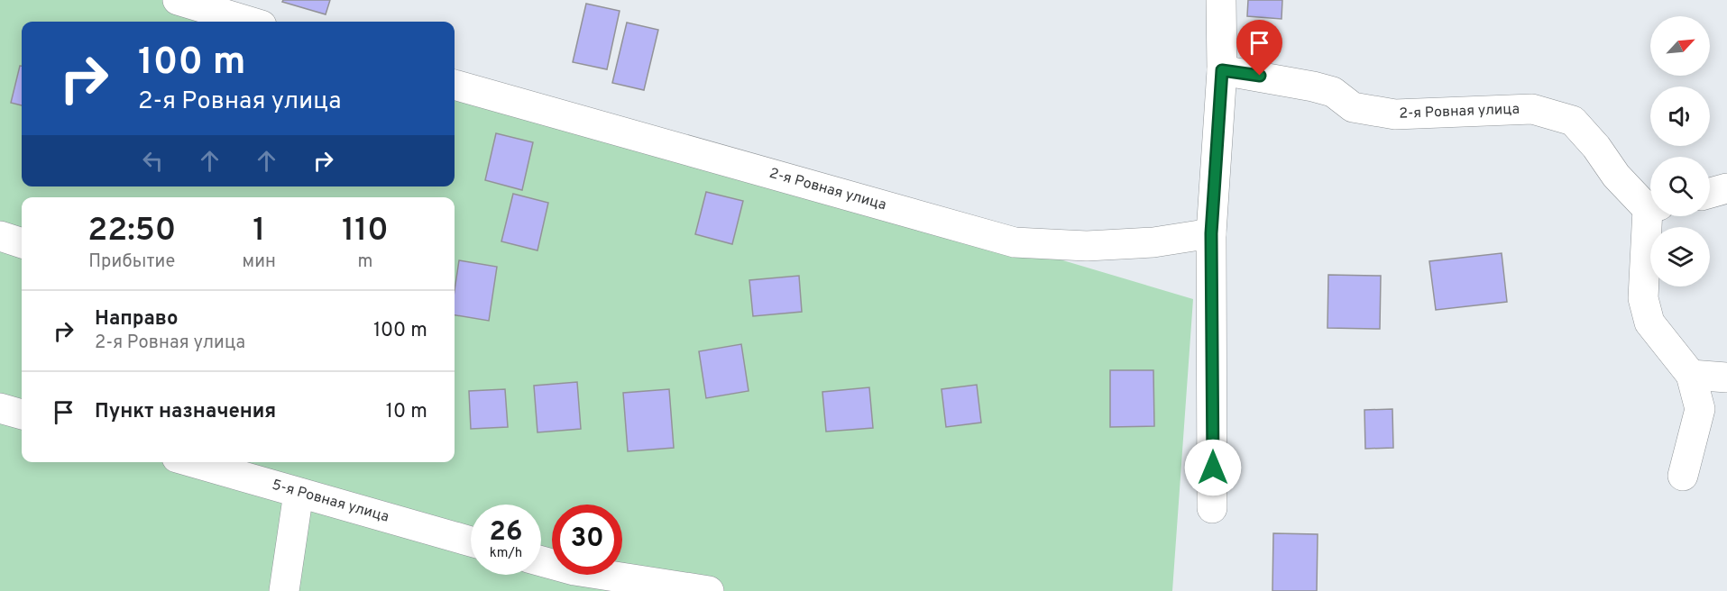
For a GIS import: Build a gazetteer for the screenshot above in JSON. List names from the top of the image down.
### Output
{
  "streets": {
    "street": ["2-я Ровная улица", "5-я Ровная улица"]
  },
  "north": "top right",
  "page": {
    "turn": ["100 m", "2-я Ровная улица"],
    "eta": [
      "22:50",
      "Прибытие",
      "1",
      "мин",
      "110",
      "m"
    ],
    "list": [
      {
        "name": "Направо",
        "note": "2-я Ровная улица",
        "value": "100 m"
      },
      {
        "name": "Пункт назначения",
        "value": "10 m"
      }
    ],
    "speed": "26 km/h",
    "limit": "30"
  }
}
